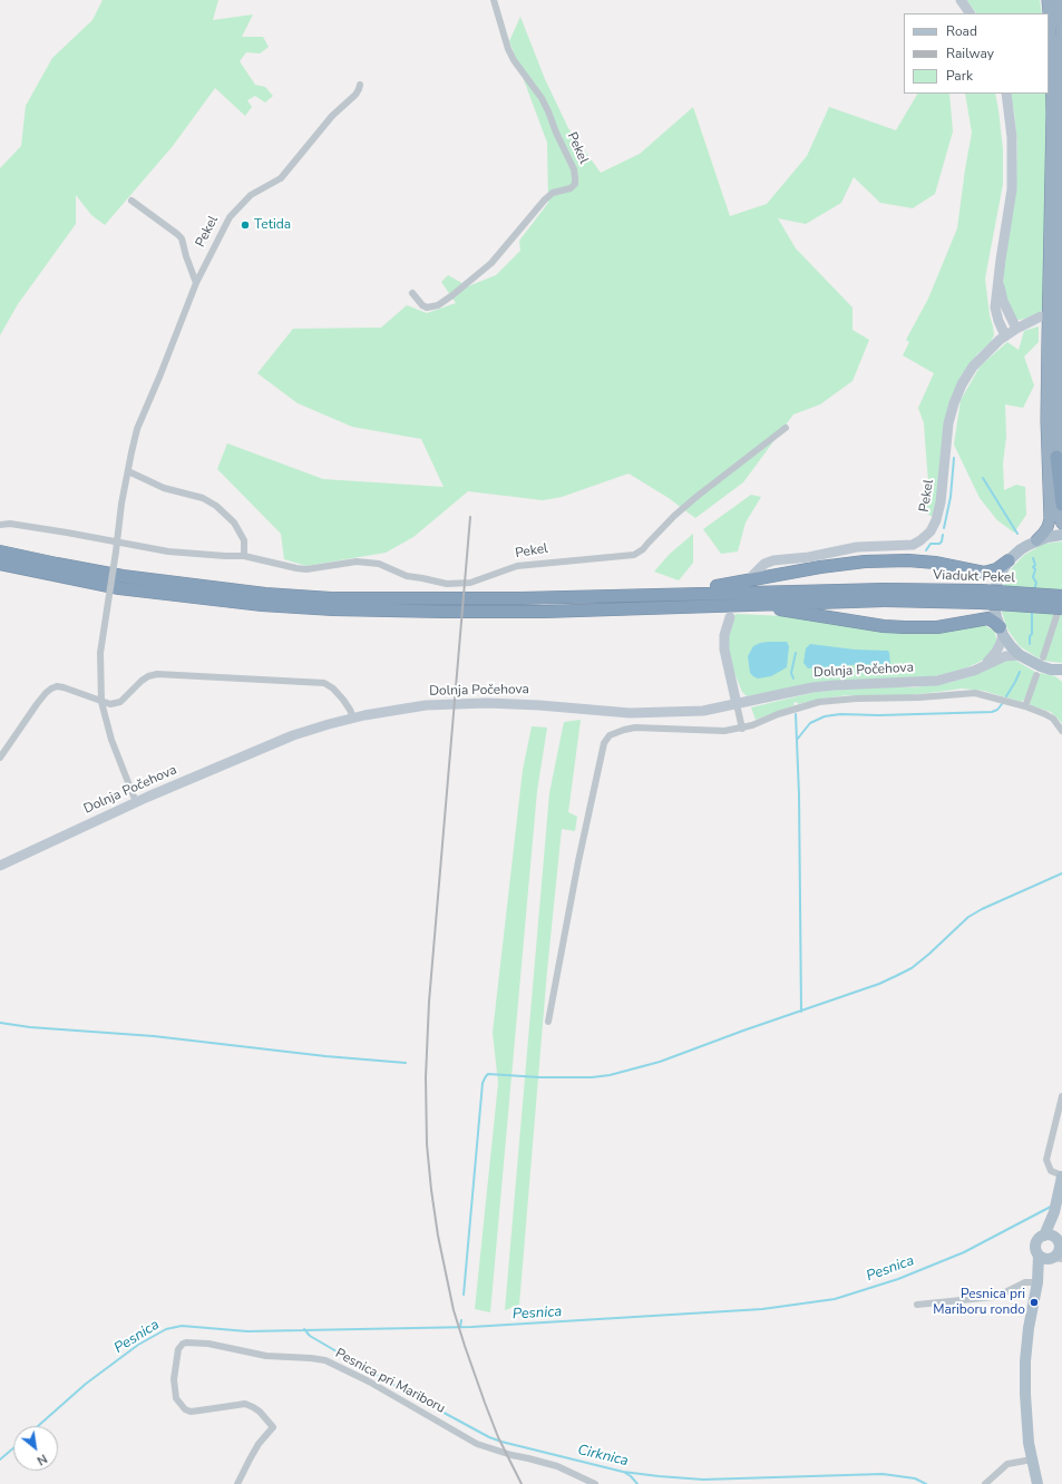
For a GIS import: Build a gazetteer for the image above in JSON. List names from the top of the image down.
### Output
{
  "streets": {
    "highway": ["Viadukt Pekel"],
    "main road": ["Pekel", "Dolnja Počehova"],
    "street": ["Pesnica pri Mariboru"]
  },
  "crossings": [
    ["Pekel", "Dolnja Počehova"]
  ],
  "water": ["Pesnica", "Cirknica"],
  "places": ["Tetida", "Pesnica pri Mariboru rondo"],
  "legend": ["Road", "Railway", "Park"],
  "north": "bottom right"
}
